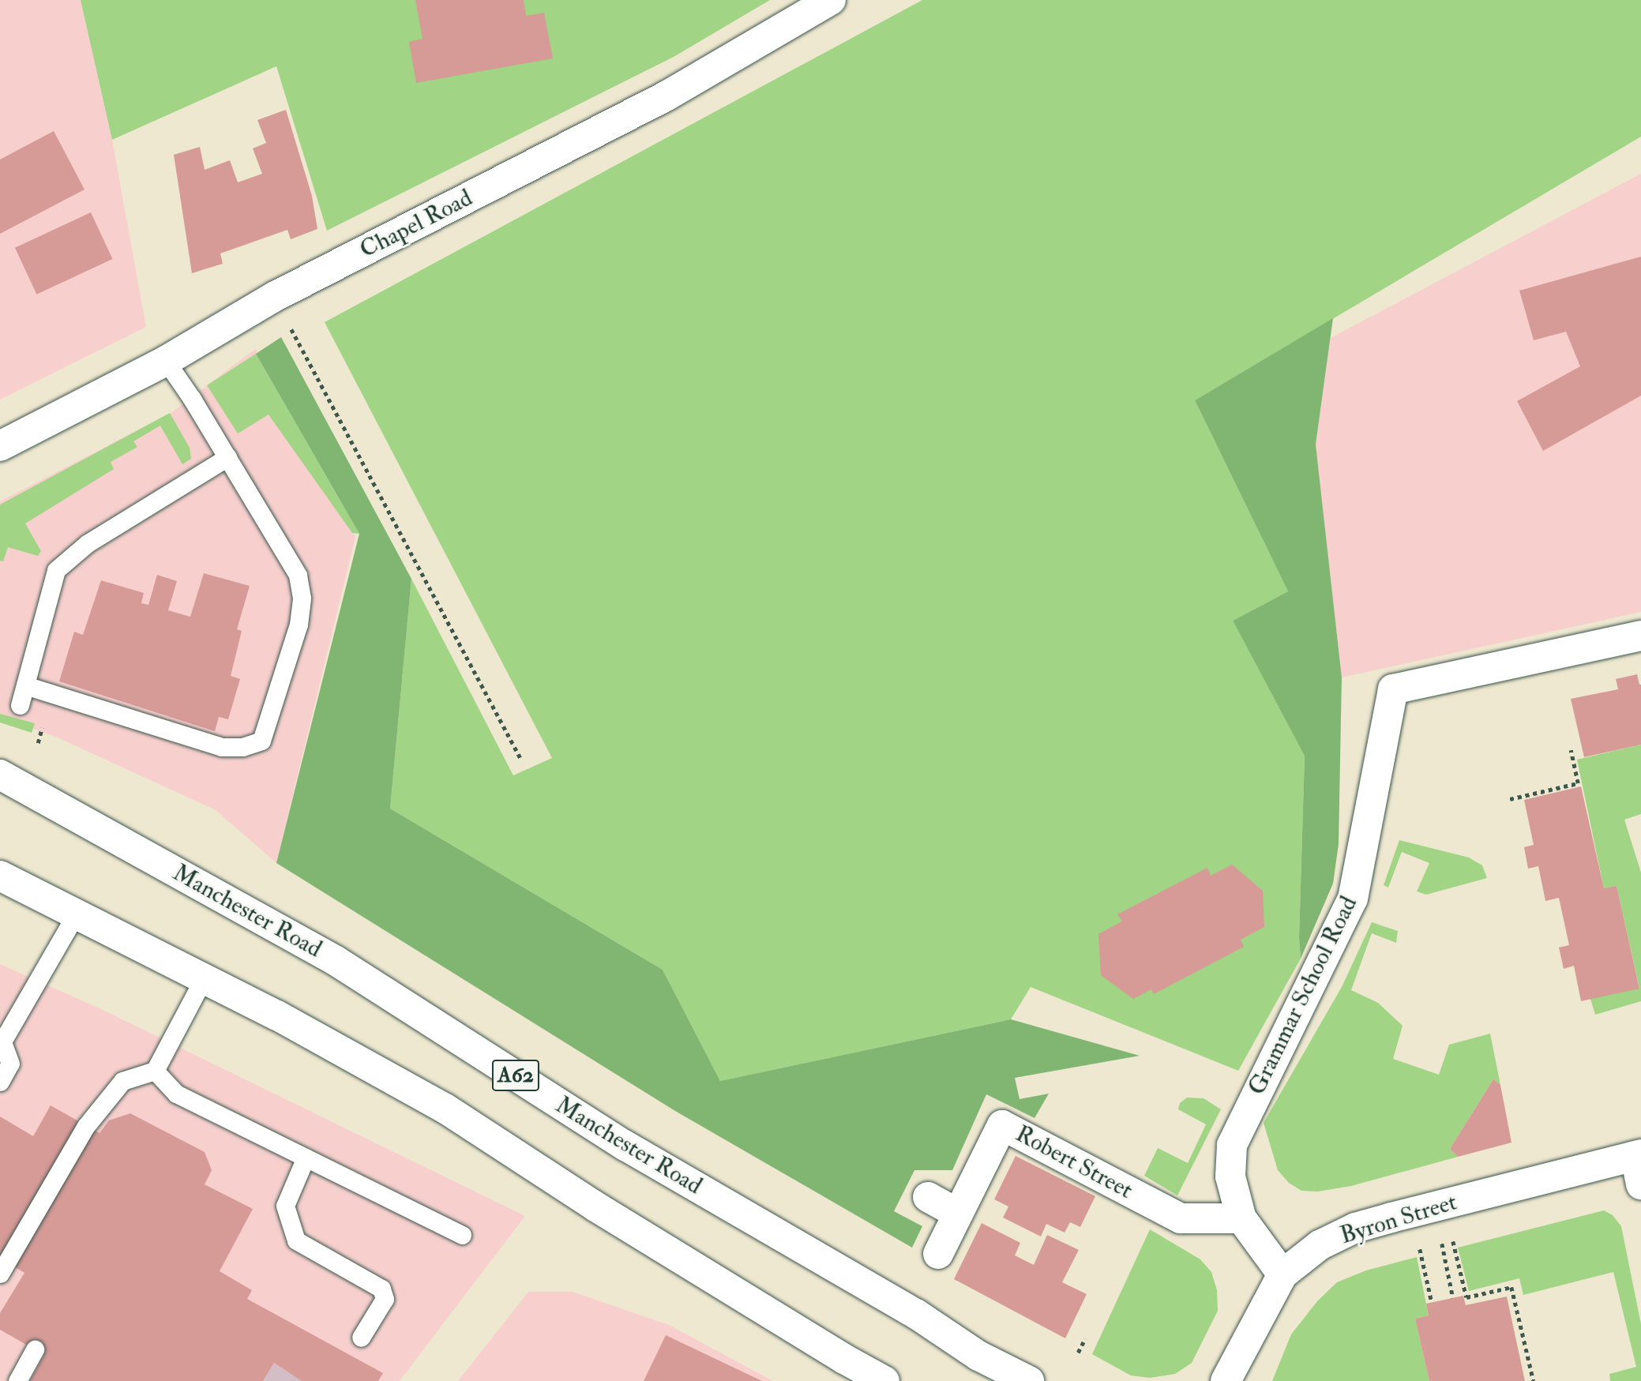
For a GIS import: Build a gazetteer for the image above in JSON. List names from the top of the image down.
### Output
{
  "streets": {
    "main road": [
      "Chapel Road",
      "Manchester Road",
      "Grammar School Road",
      "A62",
      "Robert Street",
      "Byron Street"
    ]
  },
  "crossings": [
    ["Grammar School Road", "Robert Street"],
    ["Grammar School Road", "Byron Street"]
  ]
}
